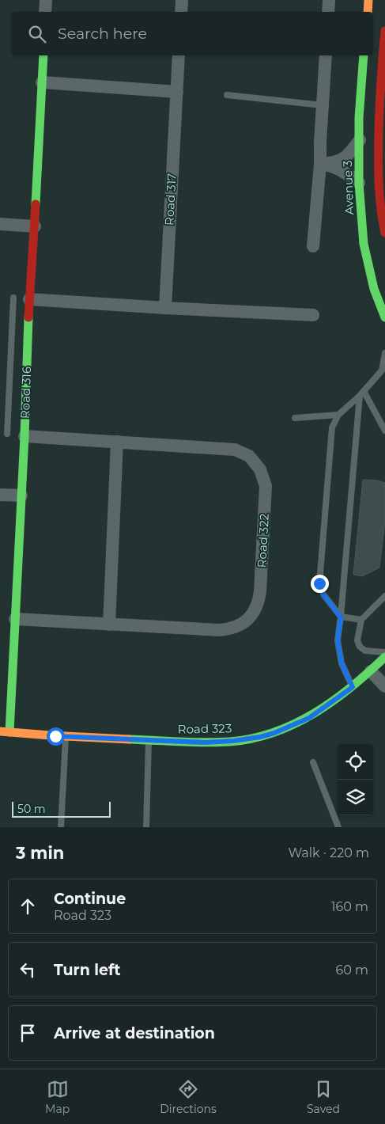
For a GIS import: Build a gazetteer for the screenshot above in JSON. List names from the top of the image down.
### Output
{
  "streets": {
    "street": [
      "Avenue 3",
      "Road 317",
      "Road 316",
      "Road 322",
      "Road 323"
    ]
  },
  "crossings": [
    ["Road 316", "Road 322"],
    ["Road 316", "Road 323"]
  ],
  "scale_bar": "50 m",
  "page": {
    "search": "Search here",
    "scale": "50 m",
    "heading": ["3 min", "Walk · 220 m"],
    "list": [
      ["Continue", "Road 323", "160 m"],
      ["Turn left", "60 m"],
      "Arrive at destination"
    ],
    "nav": ["Map", "Directions", "Saved"]
  }
}
